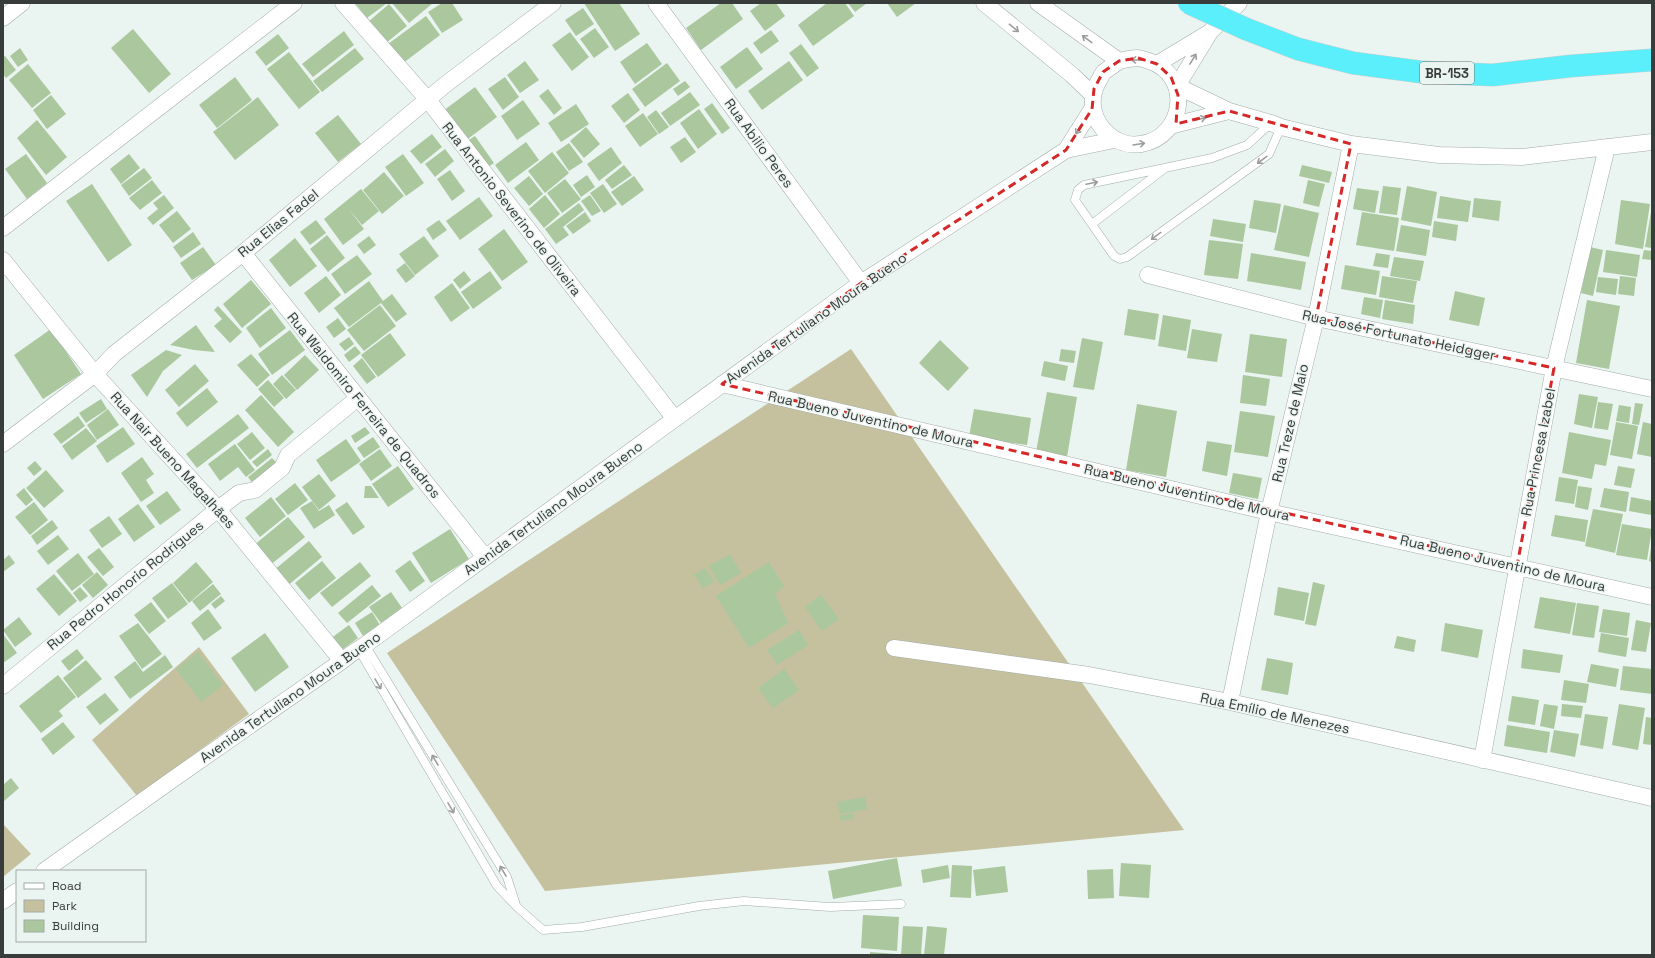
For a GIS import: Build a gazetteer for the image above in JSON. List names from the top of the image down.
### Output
{
  "streets": {
    "highway": ["BR-153"],
    "street": [
      "Rua Abilio Peres",
      "Rua Antonio Severino de Oliveira",
      "Rua Elias Fadel",
      "Avenida Tertuliano Moura Bueno",
      "Rua José Fortunato Heidgger",
      "Rua Waldomiro Ferreira de Quadros",
      "Rua Bueno Juventino de Moura",
      "Rua Treze de Maio",
      "Rua Princesa Izabel",
      "Rua Nair Bueno Magalhães",
      "Rua Pedro Honorio Rodrigues",
      "Rua Emílio de Menezes"
    ]
  },
  "crossings": [
    ["Rua Abilio Peres", "Avenida Tertuliano Moura Bueno"],
    ["Rua Antonio Severino de Oliveira", "Rua Elias Fadel"],
    ["Rua Antonio Severino de Oliveira", "Avenida Tertuliano Moura Bueno"],
    ["Rua Elias Fadel", "Rua Waldomiro Ferreira de Quadros"],
    ["Rua Elias Fadel", "Rua Nair Bueno Magalhães"],
    ["Avenida Tertuliano Moura Bueno", "Rua Waldomiro Ferreira de Quadros"],
    ["Avenida Tertuliano Moura Bueno", "Rua Bueno Juventino de Moura"],
    ["Avenida Tertuliano Moura Bueno", "Rua Nair Bueno Magalhães"],
    ["Rua José Fortunato Heidgger", "Rua Treze de Maio"],
    ["Rua José Fortunato Heidgger", "Rua Princesa Izabel"],
    ["Rua Waldomiro Ferreira de Quadros", "Rua Pedro Honorio Rodrigues"],
    ["Rua Bueno Juventino de Moura", "Rua Treze de Maio"],
    ["Rua Bueno Juventino de Moura", "Rua Princesa Izabel"],
    ["Rua Treze de Maio", "Rua Emílio de Menezes"],
    ["Rua Princesa Izabel", "Rua Emílio de Menezes"],
    ["Rua Nair Bueno Magalhães", "Rua Pedro Honorio Rodrigues"]
  ],
  "legend": ["Road", "Park", "Building"]
}
